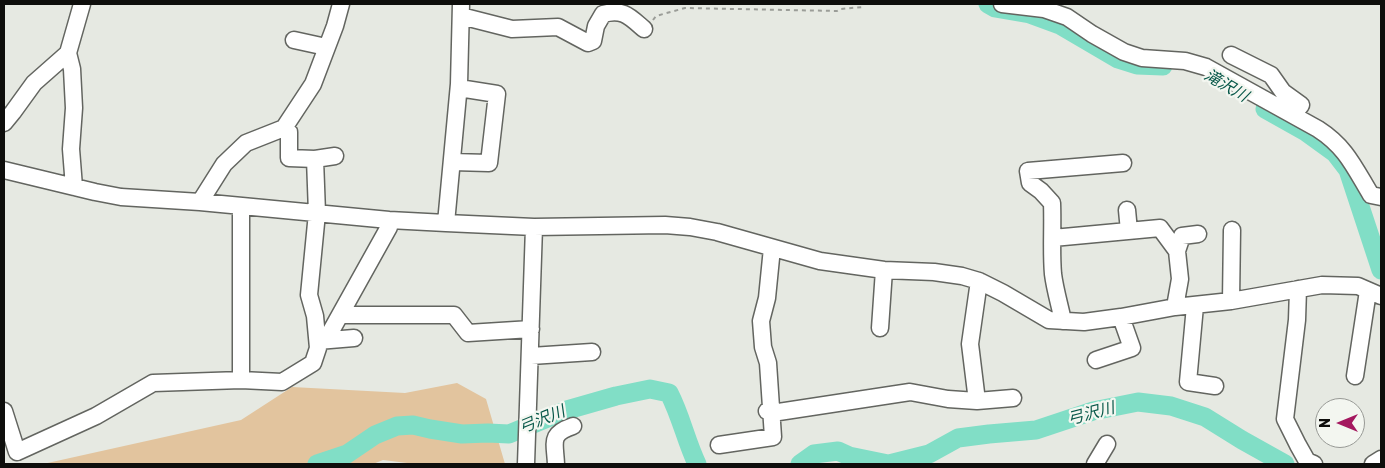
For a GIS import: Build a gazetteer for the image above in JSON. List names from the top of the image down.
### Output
{
  "water": ["滝沢川", "弓沢川"],
  "north": "left"
}
